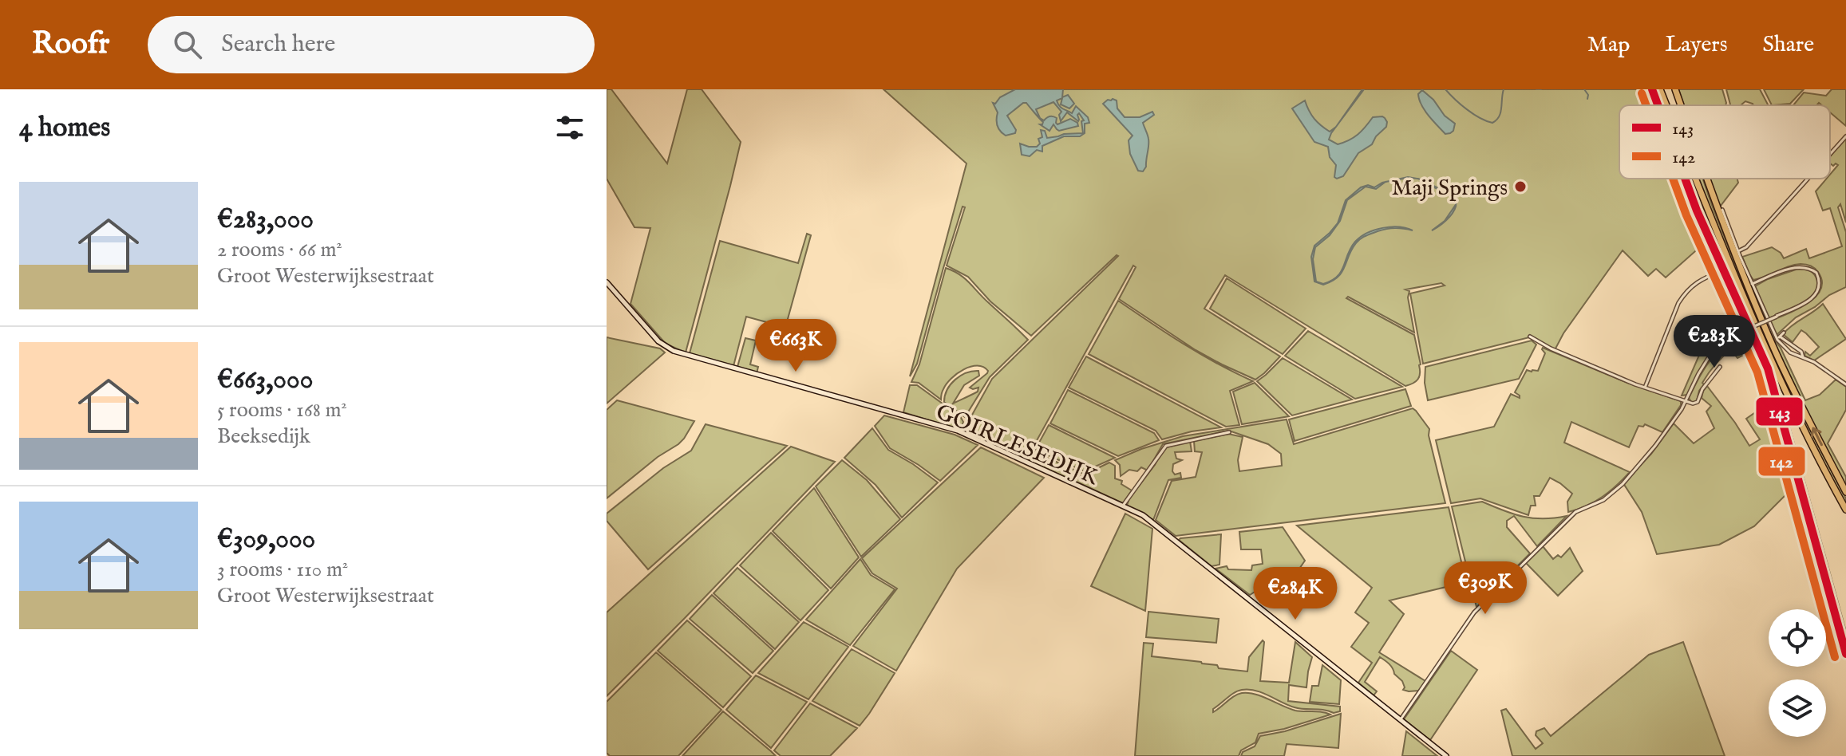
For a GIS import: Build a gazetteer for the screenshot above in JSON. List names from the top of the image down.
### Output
{
  "streets": {
    "street": ["GOIRLESEDIJK"]
  },
  "places": ["Maji Springs"],
  "lines": ["transit line 143", "transit line 142"],
  "legend": ["143", "142"],
  "page": {
    "header": "Roofr",
    "search": "Search here",
    "nav": ["Map", "Layers", "Share"],
    "heading": "4 homes",
    "list": [
      {
        "name": "€283,000",
        "note": "2 rooms · 66 m² · Groot Westerwijksestraat"
      },
      {
        "name": "€663,000",
        "note": "5 rooms · 168 m² · Beeksedijk"
      },
      {
        "name": "€309,000",
        "note": "3 rooms · 110 m² · Groot Westerwijksestraat"
      }
    ],
    "price": [
      "€283K",
      "€663K",
      "€309K",
      "€284K"
    ]
  }
}
